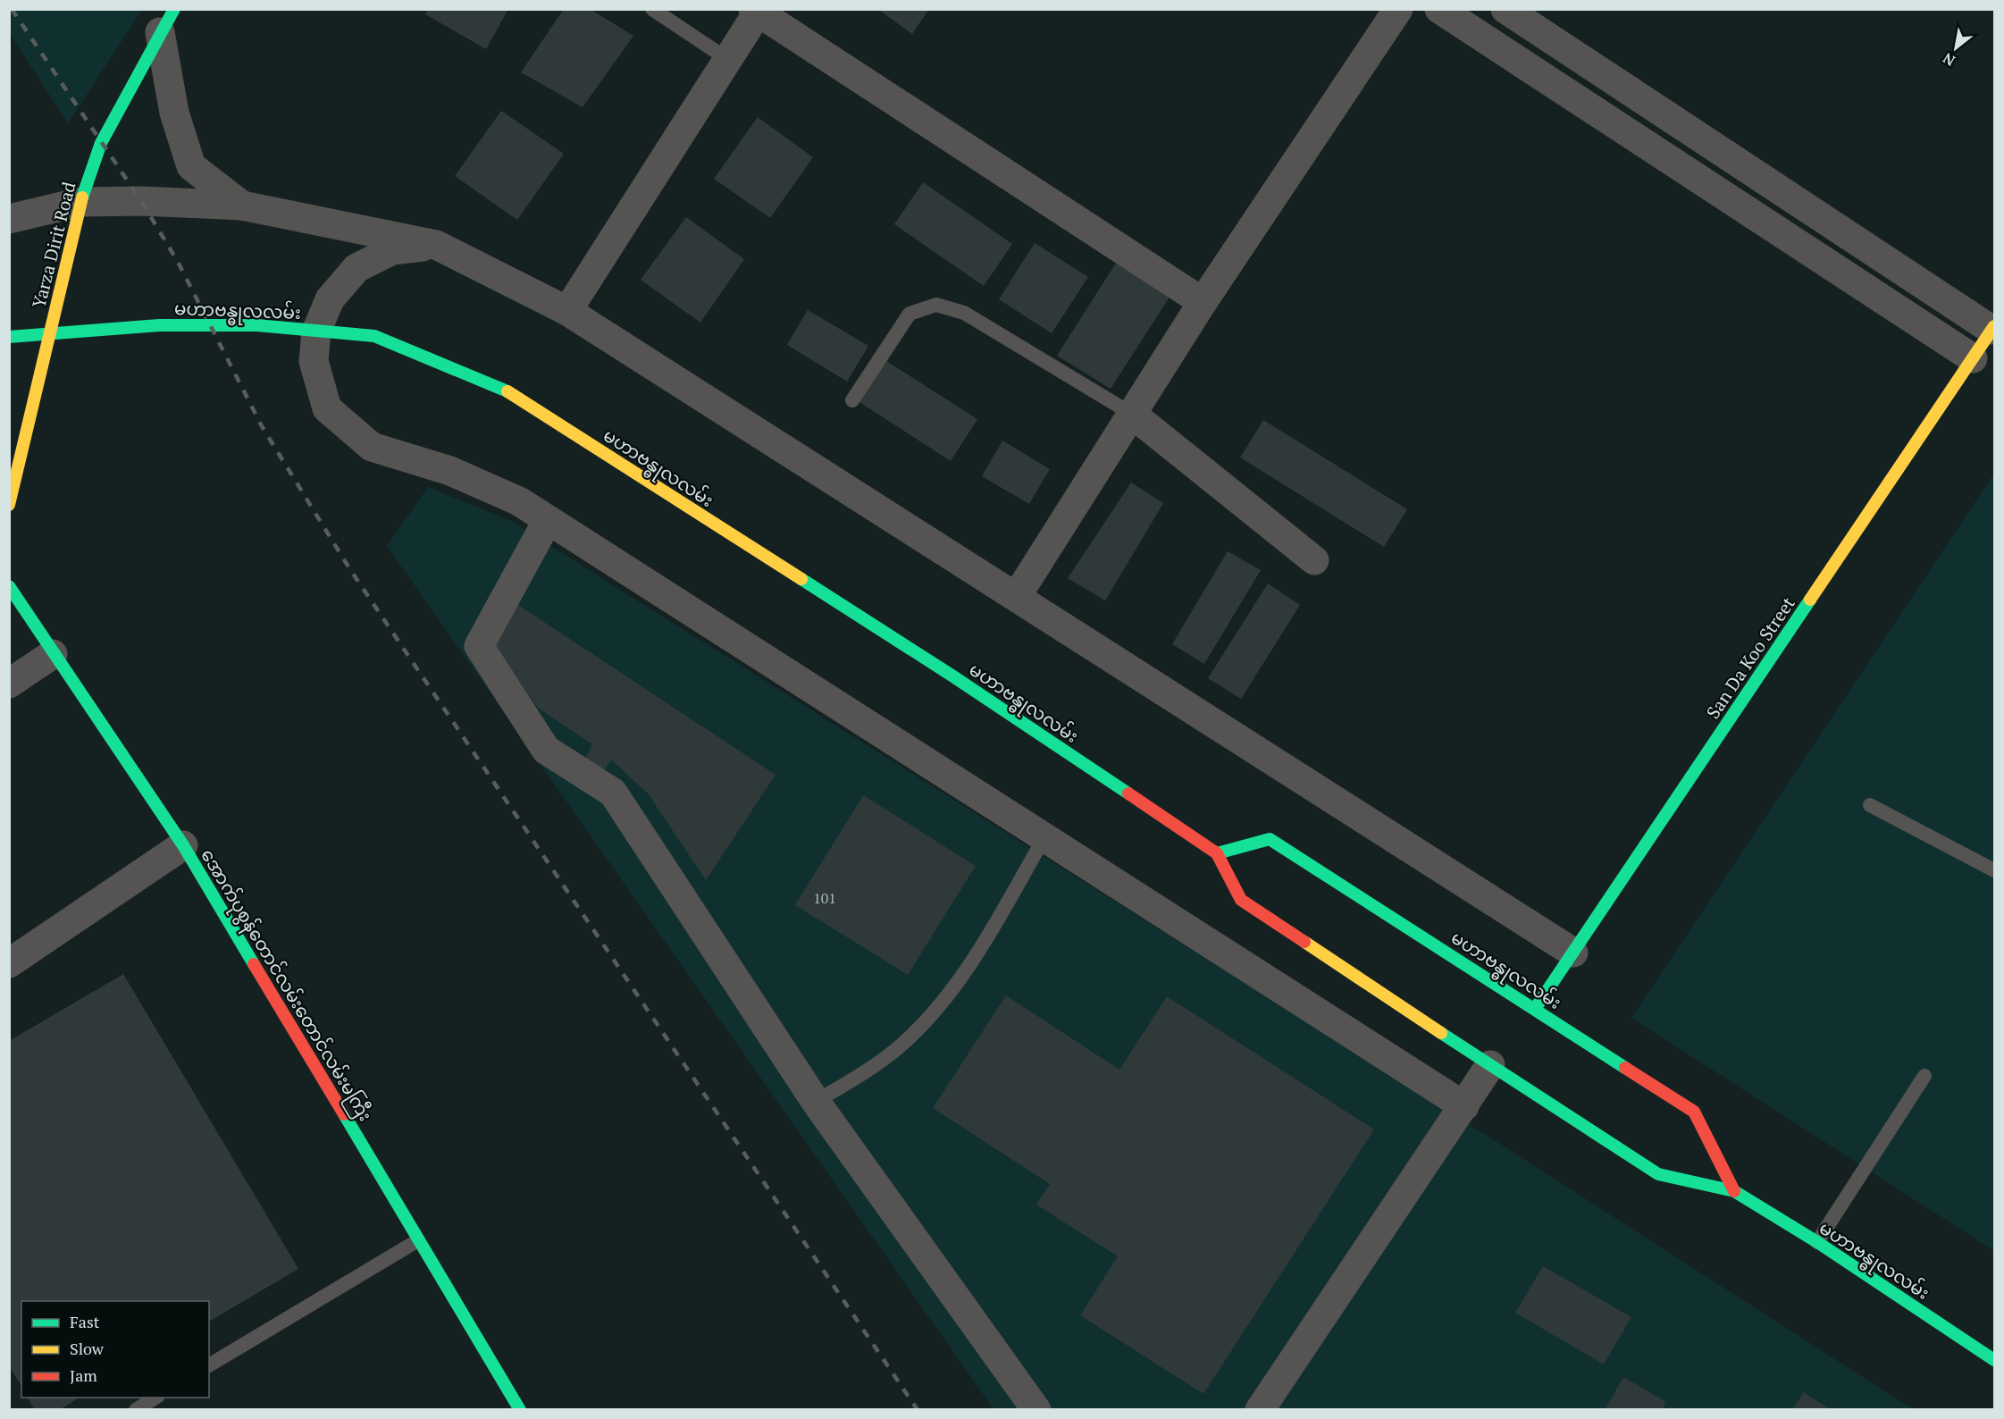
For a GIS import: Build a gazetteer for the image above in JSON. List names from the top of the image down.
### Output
{
  "streets": {
    "main road": [
      "Yarza Dirit Road",
      "မဟာဗန္ဓုလလမ်း",
      "San Da Koo Street",
      "အောက်ပုစွန်တောင်လမ်းတောင်လမ်းမကြီး"
    ]
  },
  "crossings": [
    ["မဟာဗန္ဓုလလမ်း", "San Da Koo Street"]
  ],
  "house_numbers": ["101"],
  "legend": ["Fast", "Slow", "Jam"],
  "north": "bottom left"
}
